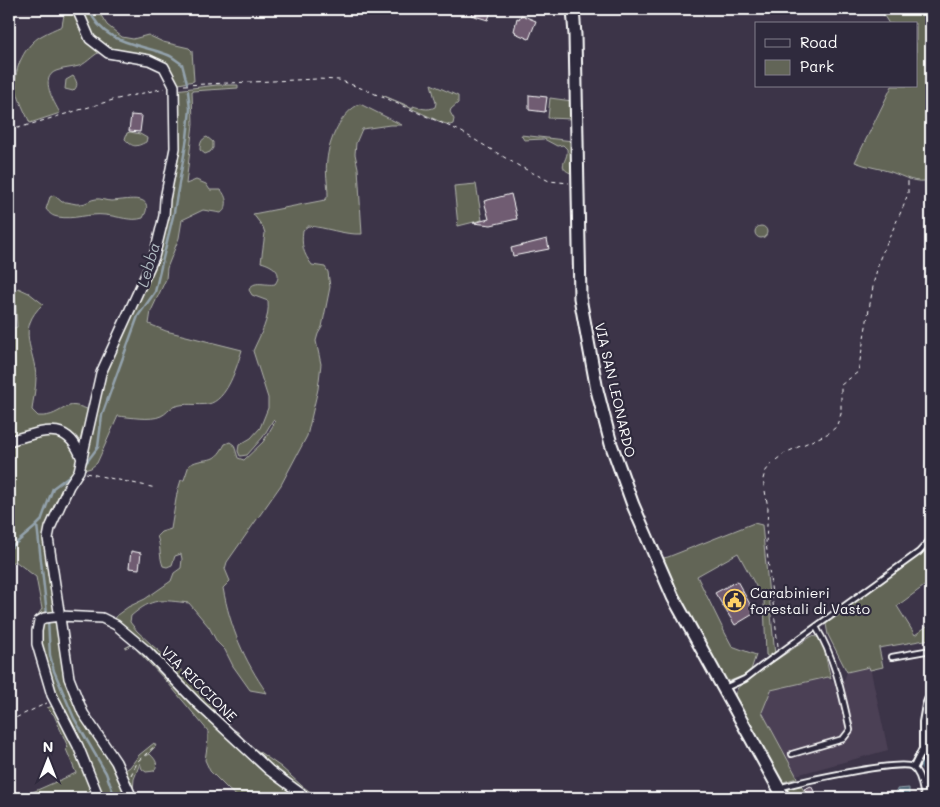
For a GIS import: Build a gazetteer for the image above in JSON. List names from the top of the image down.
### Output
{
  "streets": {
    "street": ["VIA SAN LEONARDO", "VIA RICCIONE"]
  },
  "water": ["Lebba"],
  "places": {
    "public building": ["Carabinieri forestali di Vasto"]
  },
  "legend": ["Road", "Park"],
  "north": "top"
}
